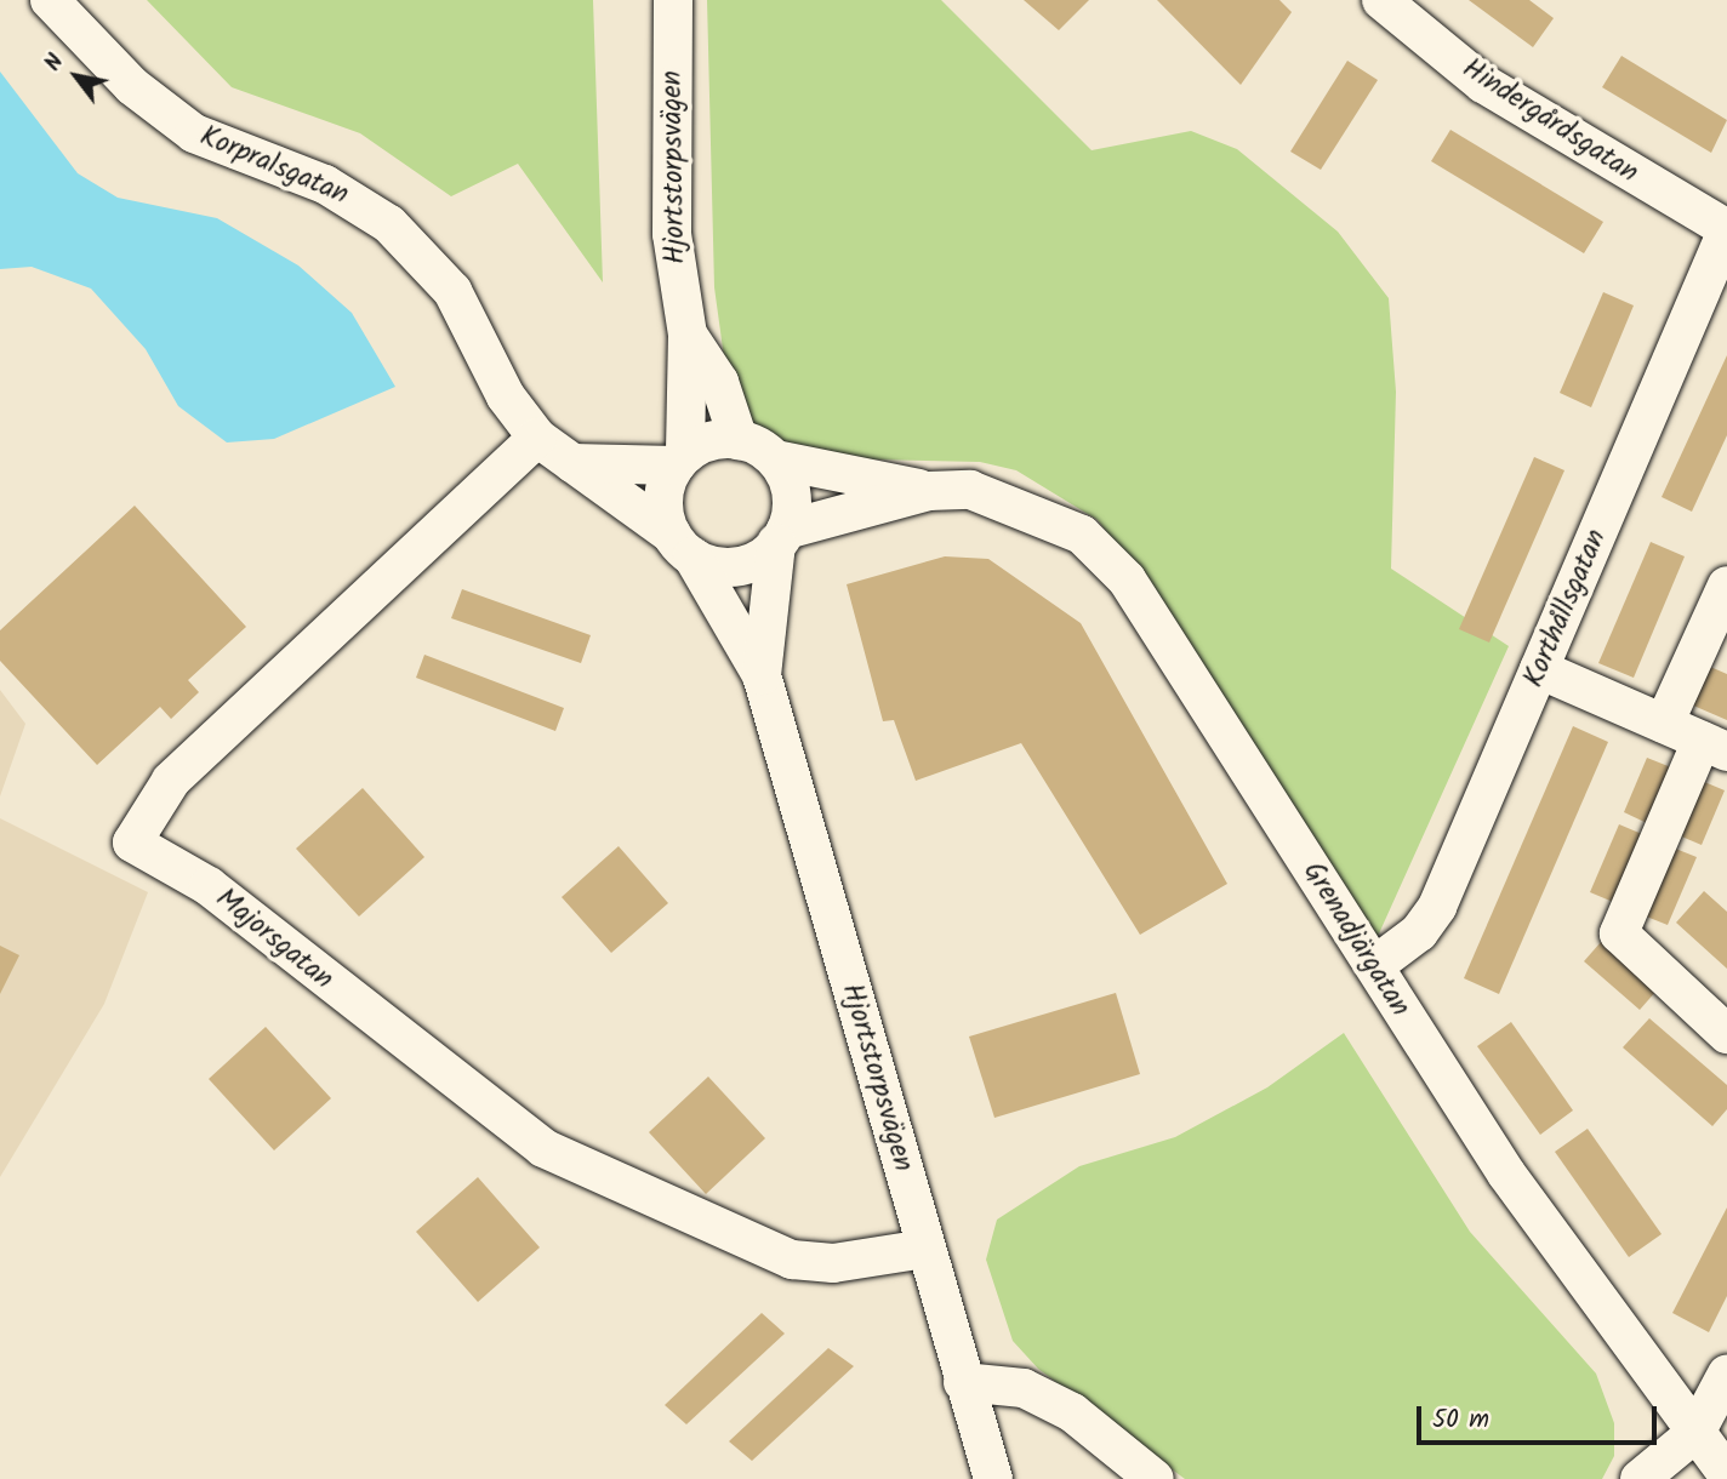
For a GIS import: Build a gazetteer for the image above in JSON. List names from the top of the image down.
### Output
{
  "streets": {
    "street": [
      "Hindergårdsgatan",
      "Korpralsgatan",
      "Hjortstorpsvägen",
      "Korthållsgatan",
      "Majorsgatan",
      "Grenadjärgatan"
    ]
  },
  "crossings": [
    ["Hindergårdsgatan", "Korthållsgatan"],
    ["Korpralsgatan", "Hjortstorpsvägen"],
    ["Korpralsgatan", "Majorsgatan"],
    ["Korpralsgatan", "Grenadjärgatan"],
    ["Hjortstorpsvägen", "Majorsgatan"],
    ["Hjortstorpsvägen", "Grenadjärgatan"],
    ["Korthållsgatan", "Grenadjärgatan"]
  ],
  "scale_bar": "50 m",
  "north": "top left"
}
